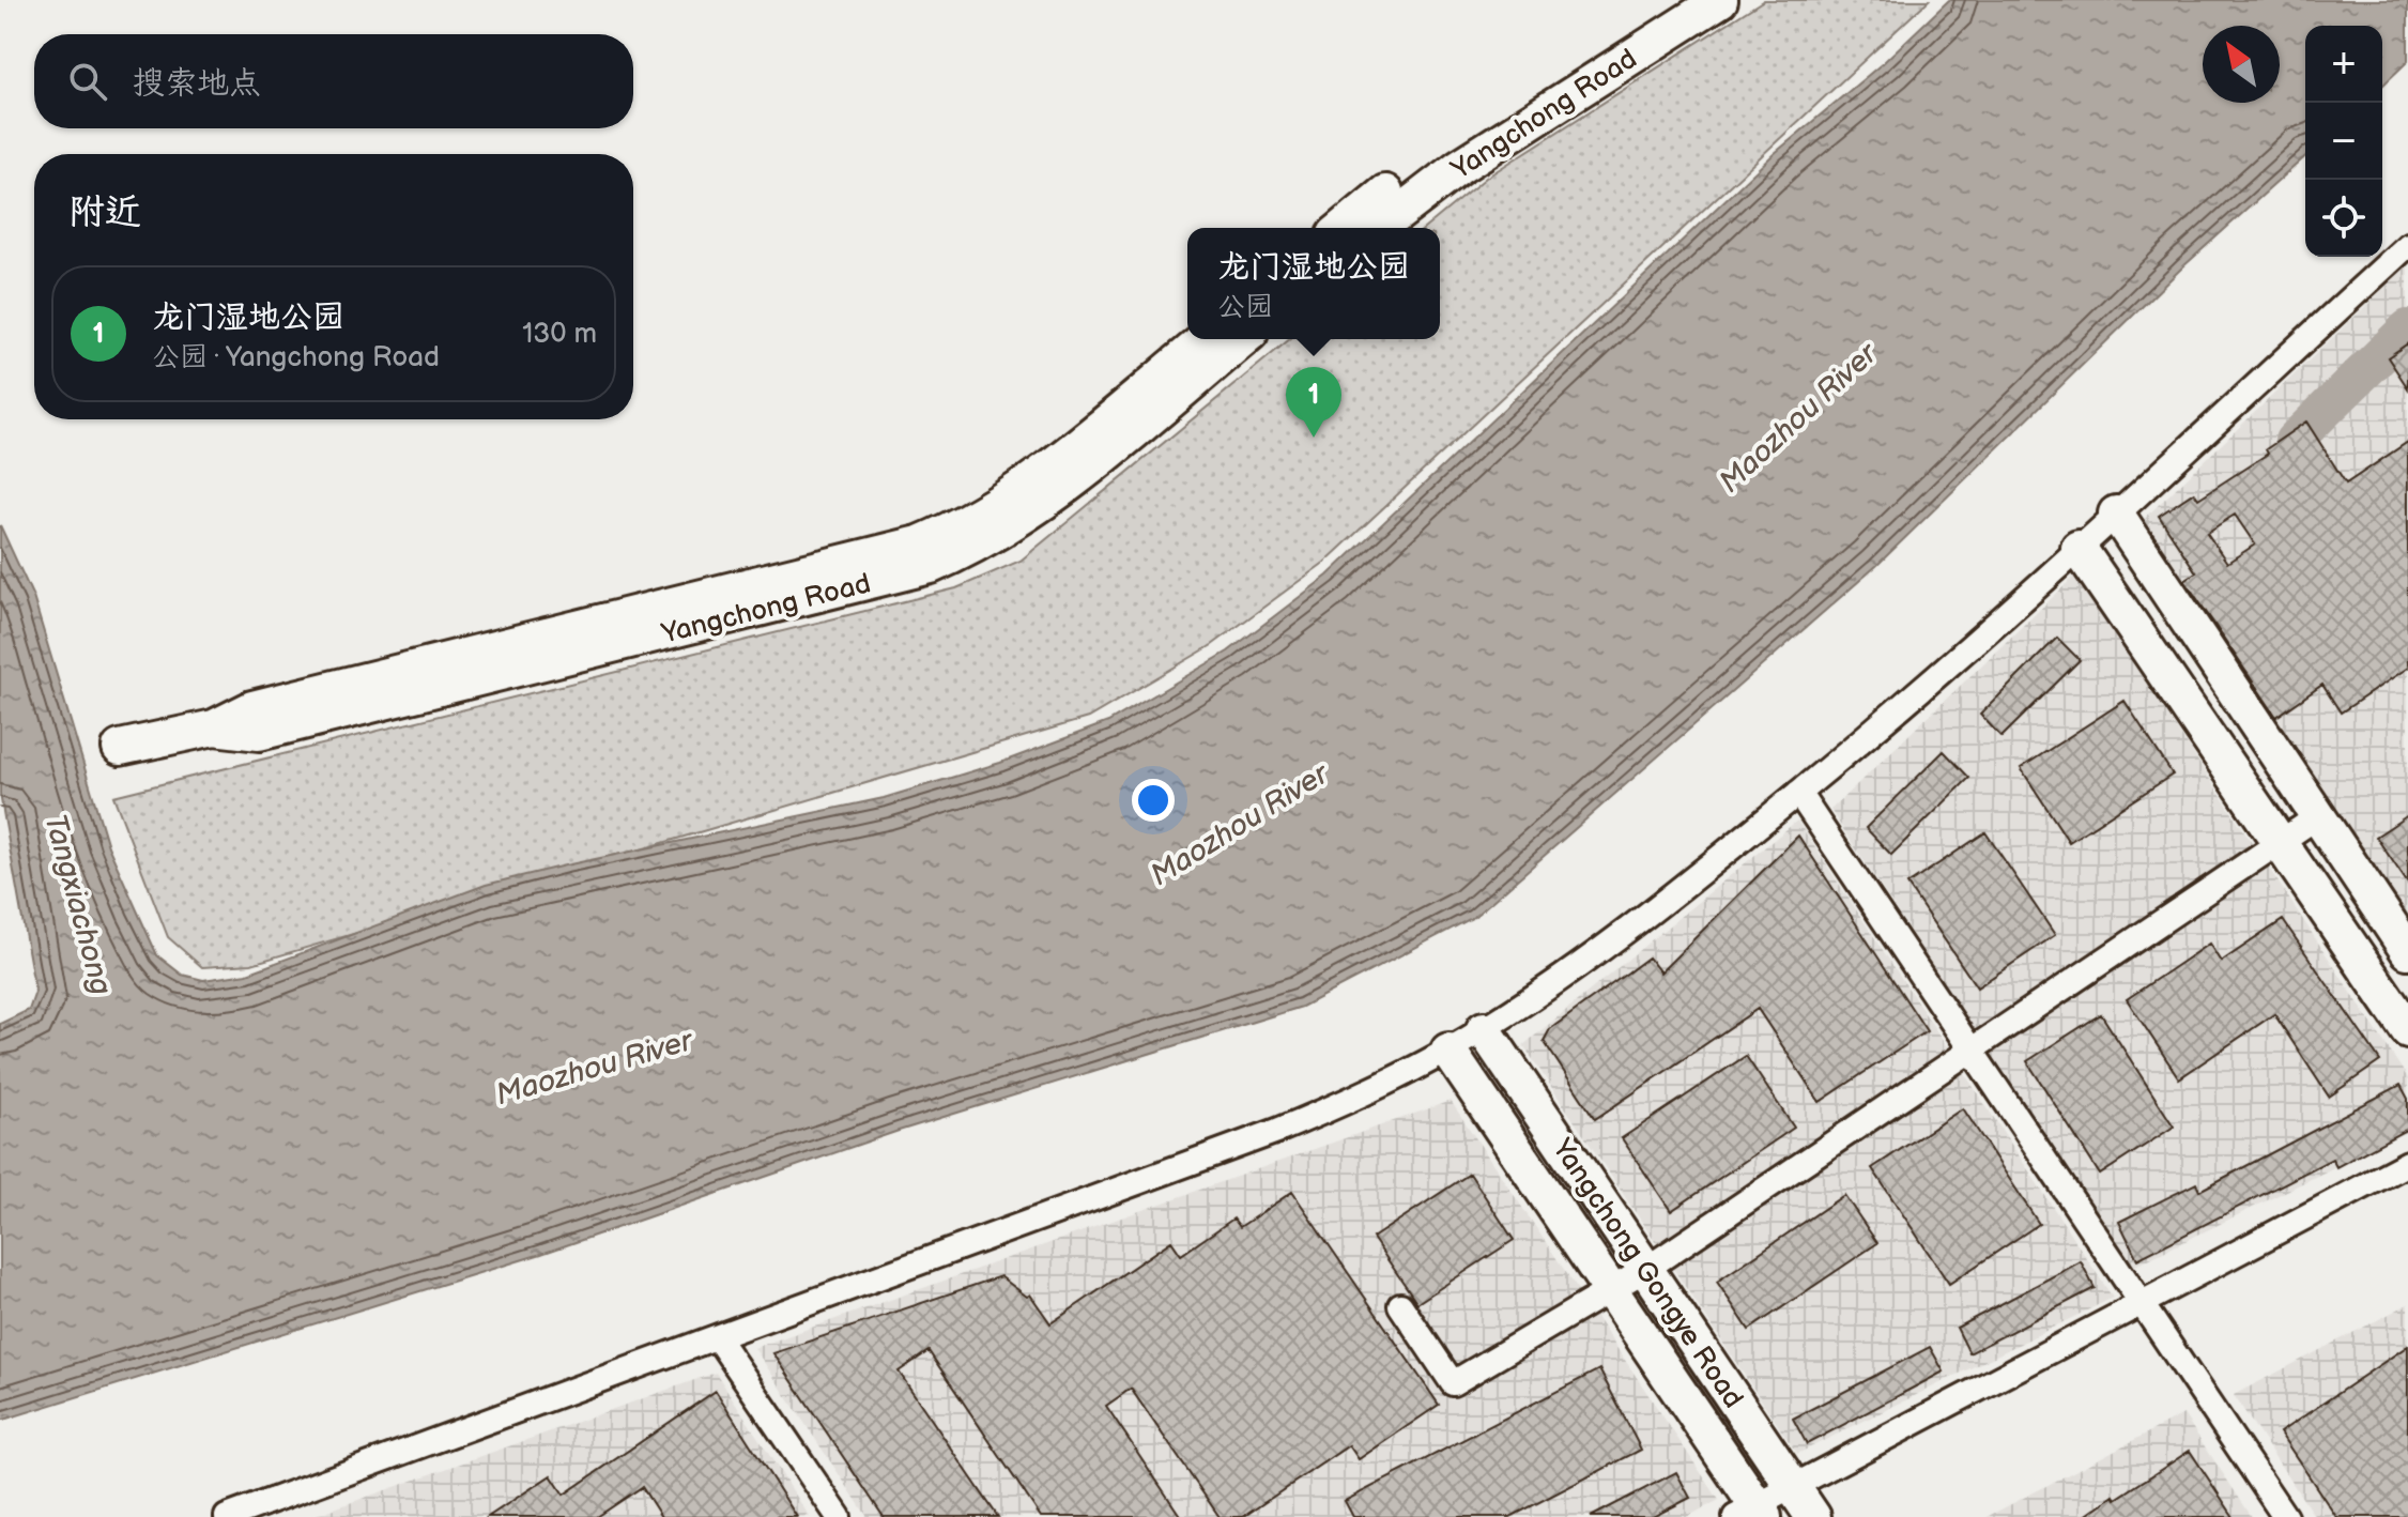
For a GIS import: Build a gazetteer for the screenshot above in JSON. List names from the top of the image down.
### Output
{
  "streets": {
    "street": ["Yangchong Road", "Yangchong Gongye Road"]
  },
  "water": ["Maozhou River", "Tangxiachong"],
  "north": "top left",
  "page": {
    "map_buttons": ["+", "−"],
    "search": "搜索地点",
    "heading": "附近",
    "popup": ["龙门湿地公园", "公园"],
    "list": [
      {
        "mark": "1",
        "name": "龙门湿地公园",
        "note": "公园 · Yangchong Road",
        "value": "130 m"
      }
    ],
    "pins": "1"
  }
}
